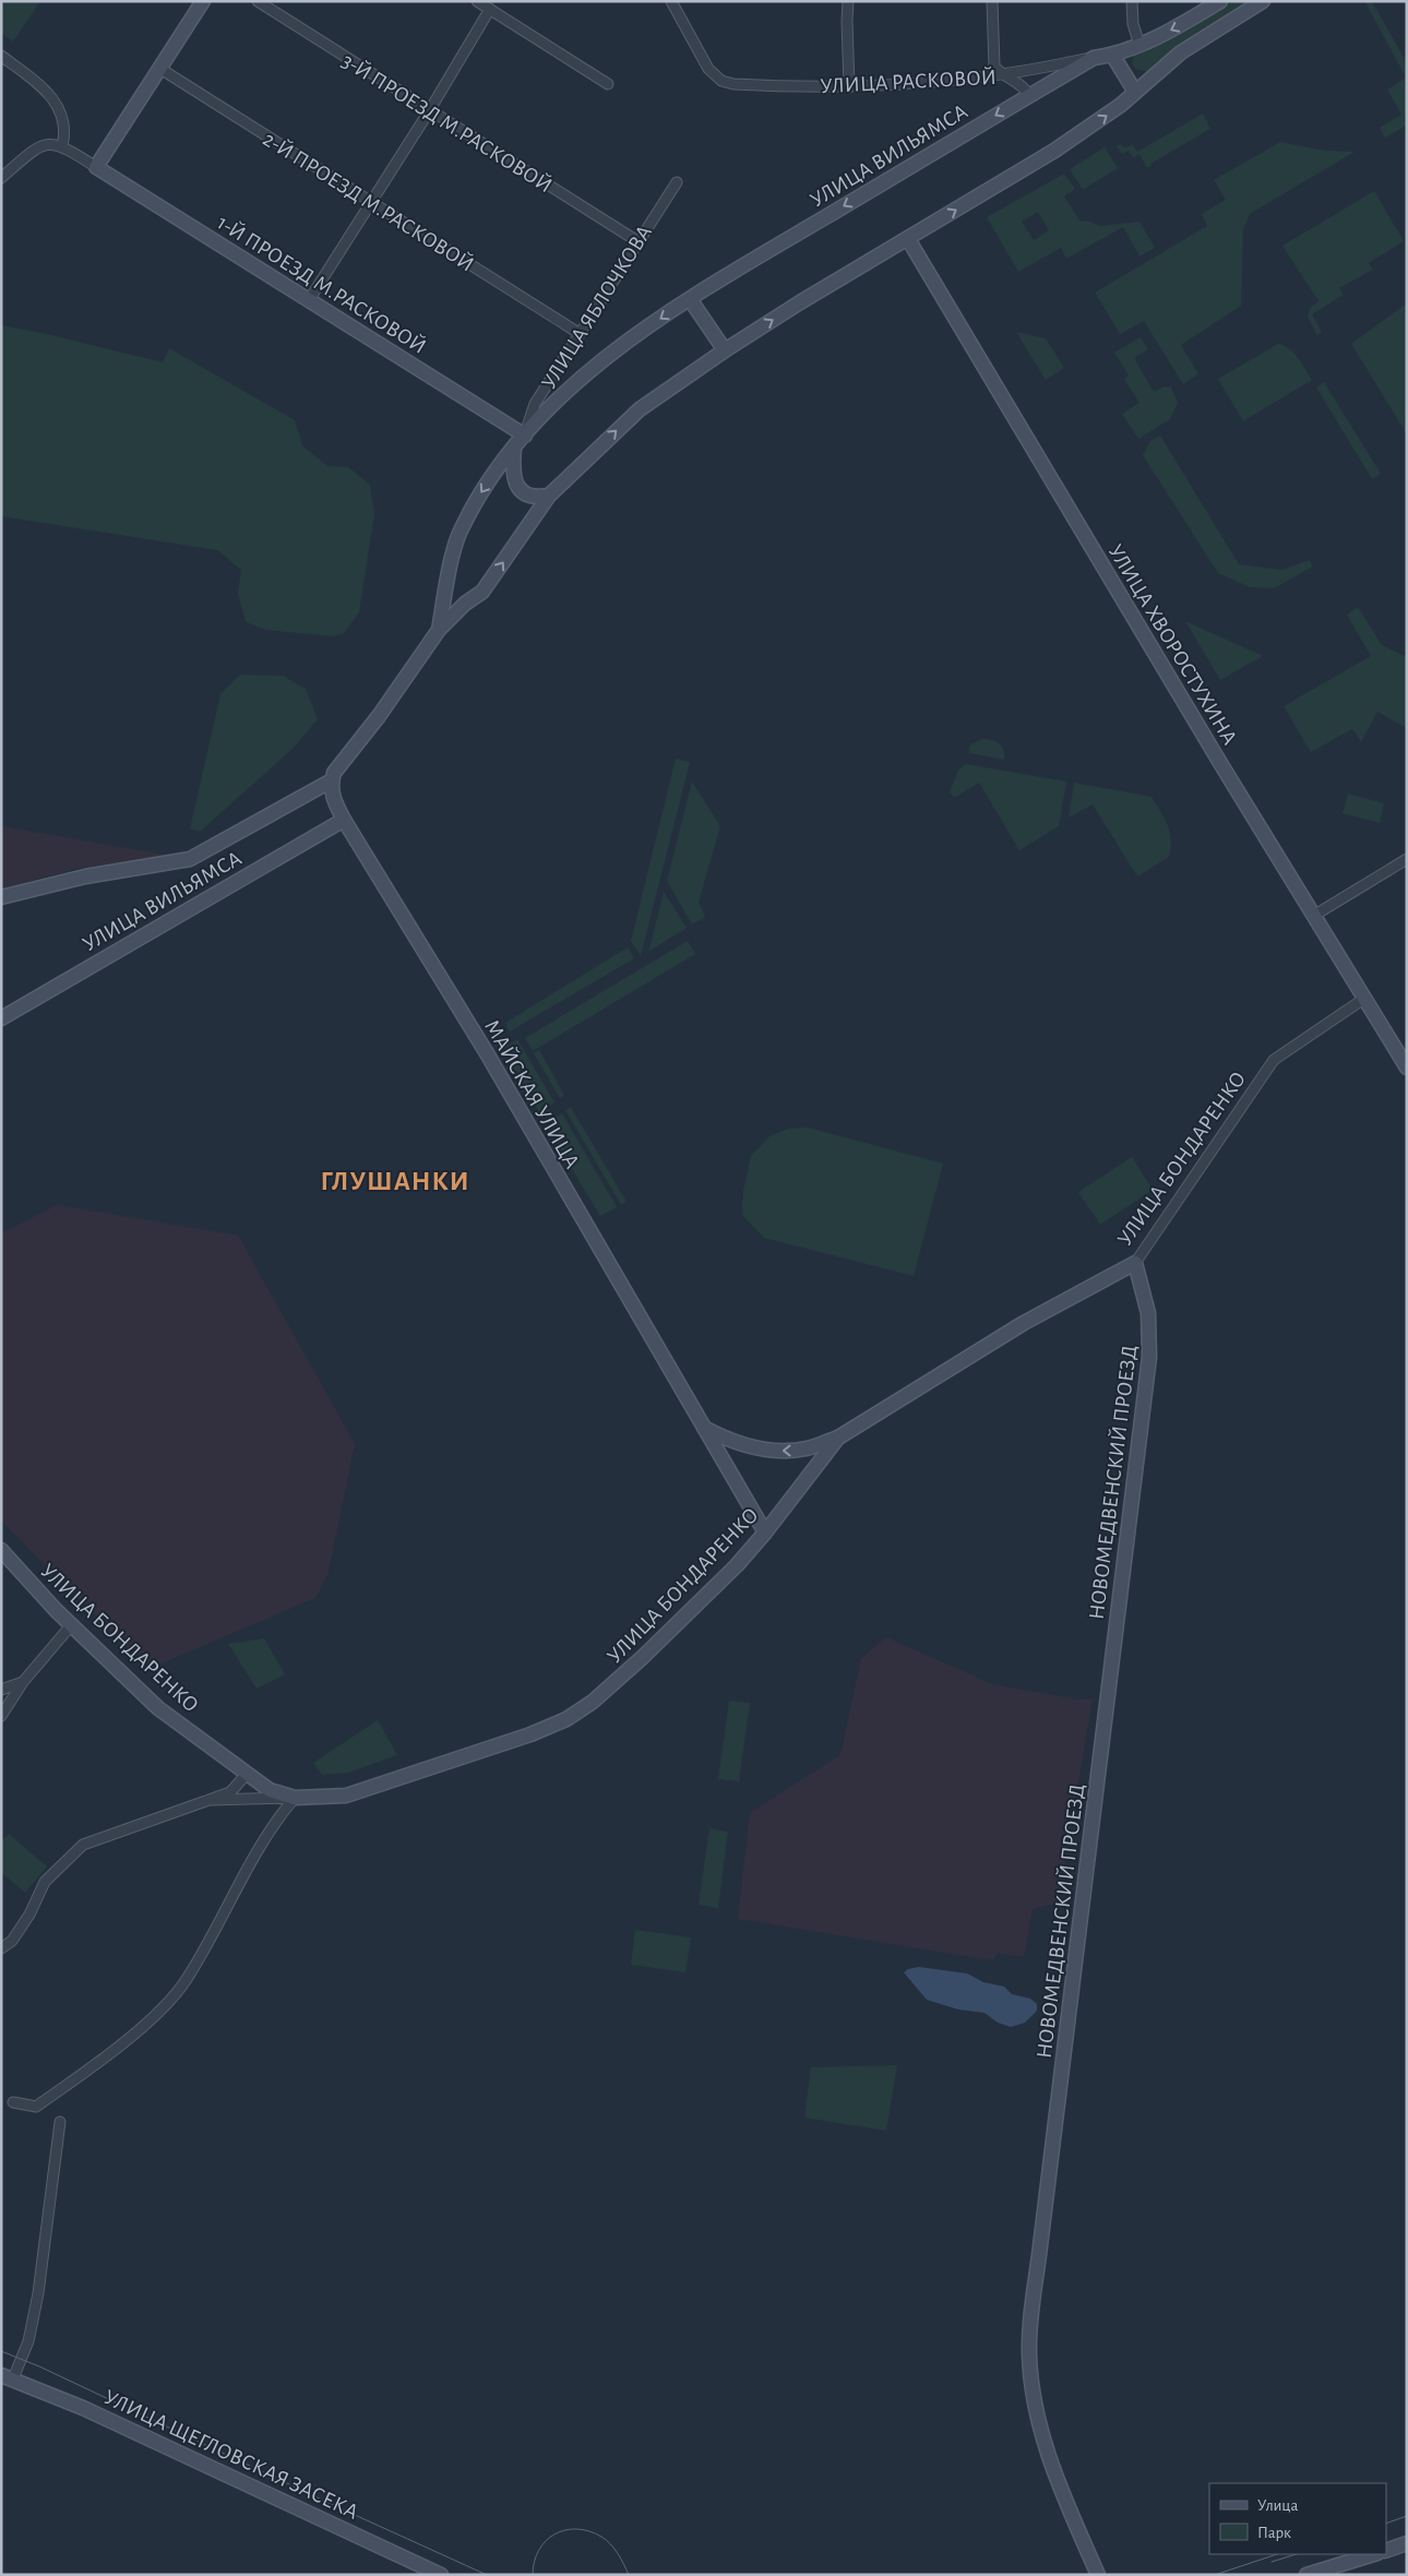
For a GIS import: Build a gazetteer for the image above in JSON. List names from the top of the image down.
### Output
{
  "streets": {
    "street": [
      "УЛИЦА РАСКОВОЙ",
      "3-Й ПРОЕЗД М.РАСКОВОЙ",
      "УЛИЦА ВИЛЬЯМСА",
      "2-Й ПРОЕЗД М.РАСКОВОЙ",
      "1-Й ПРОЕЗД М.РАСКОВОЙ",
      "УЛИЦА ЯБЛОЧКОВА",
      "УЛИЦА ХВОРОСТУХИНА",
      "МАЙСКАЯ УЛИЦА",
      "УЛИЦА БОНДАРЕНКО",
      "НОВОМЕДВЕНСКИЙ ПРОЕЗД",
      "УЛИЦА ЩЕГЛОВСКАЯ ЗАСЕКА"
    ]
  },
  "crossings": [
    ["УЛИЦА РАСКОВОЙ", "УЛИЦА ВИЛЬЯМСА"],
    ["3-Й ПРОЕЗД М.РАСКОВОЙ", "УЛИЦА ЯБЛОЧКОВА"],
    ["УЛИЦА ВИЛЬЯМСА", "1-Й ПРОЕЗД М.РАСКОВОЙ"],
    ["УЛИЦА ВИЛЬЯМСА", "УЛИЦА ЯБЛОЧКОВА"],
    ["УЛИЦА ВИЛЬЯМСА", "УЛИЦА ХВОРОСТУХИНА"],
    ["УЛИЦА ВИЛЬЯМСА", "МАЙСКАЯ УЛИЦА"],
    ["2-Й ПРОЕЗД М.РАСКОВОЙ", "УЛИЦА ЯБЛОЧКОВА"],
    ["1-Й ПРОЕЗД М.РАСКОВОЙ", "УЛИЦА ЯБЛОЧКОВА"],
    ["УЛИЦА ХВОРОСТУХИНА", "УЛИЦА БОНДАРЕНКО"],
    ["МАЙСКАЯ УЛИЦА", "УЛИЦА БОНДАРЕНКО"],
    ["УЛИЦА БОНДАРЕНКО", "НОВОМЕДВЕНСКИЙ ПРОЕЗД"]
  ],
  "districts": ["ГЛУШАНКИ"],
  "legend": ["Улица", "Парк"]
}
